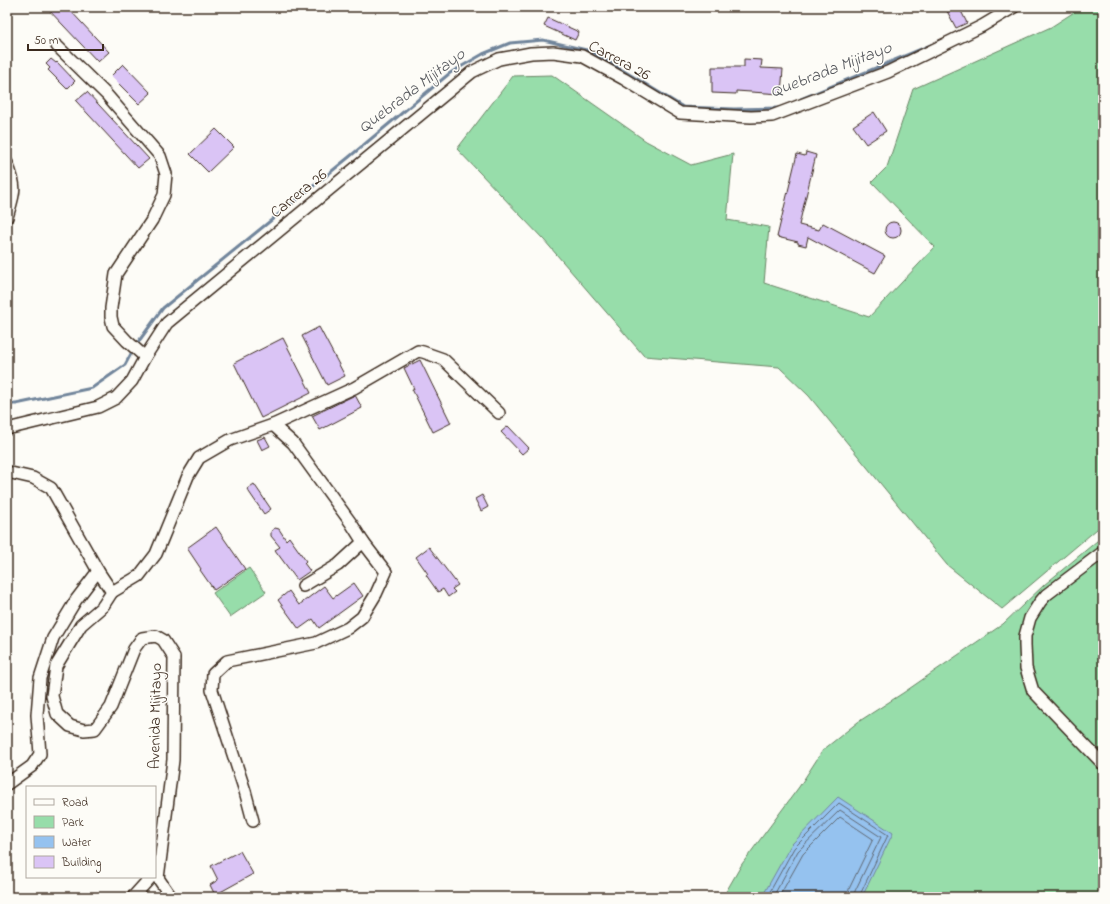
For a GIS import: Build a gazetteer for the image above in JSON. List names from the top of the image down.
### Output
{
  "streets": {
    "street": ["Carrera 26", "Avenida Mijitayo"]
  },
  "water": ["Quebrada Mijitayo"],
  "legend": [
    "Road",
    "Park",
    "Water",
    "Building"
  ],
  "scale_bar": "50 m"
}
